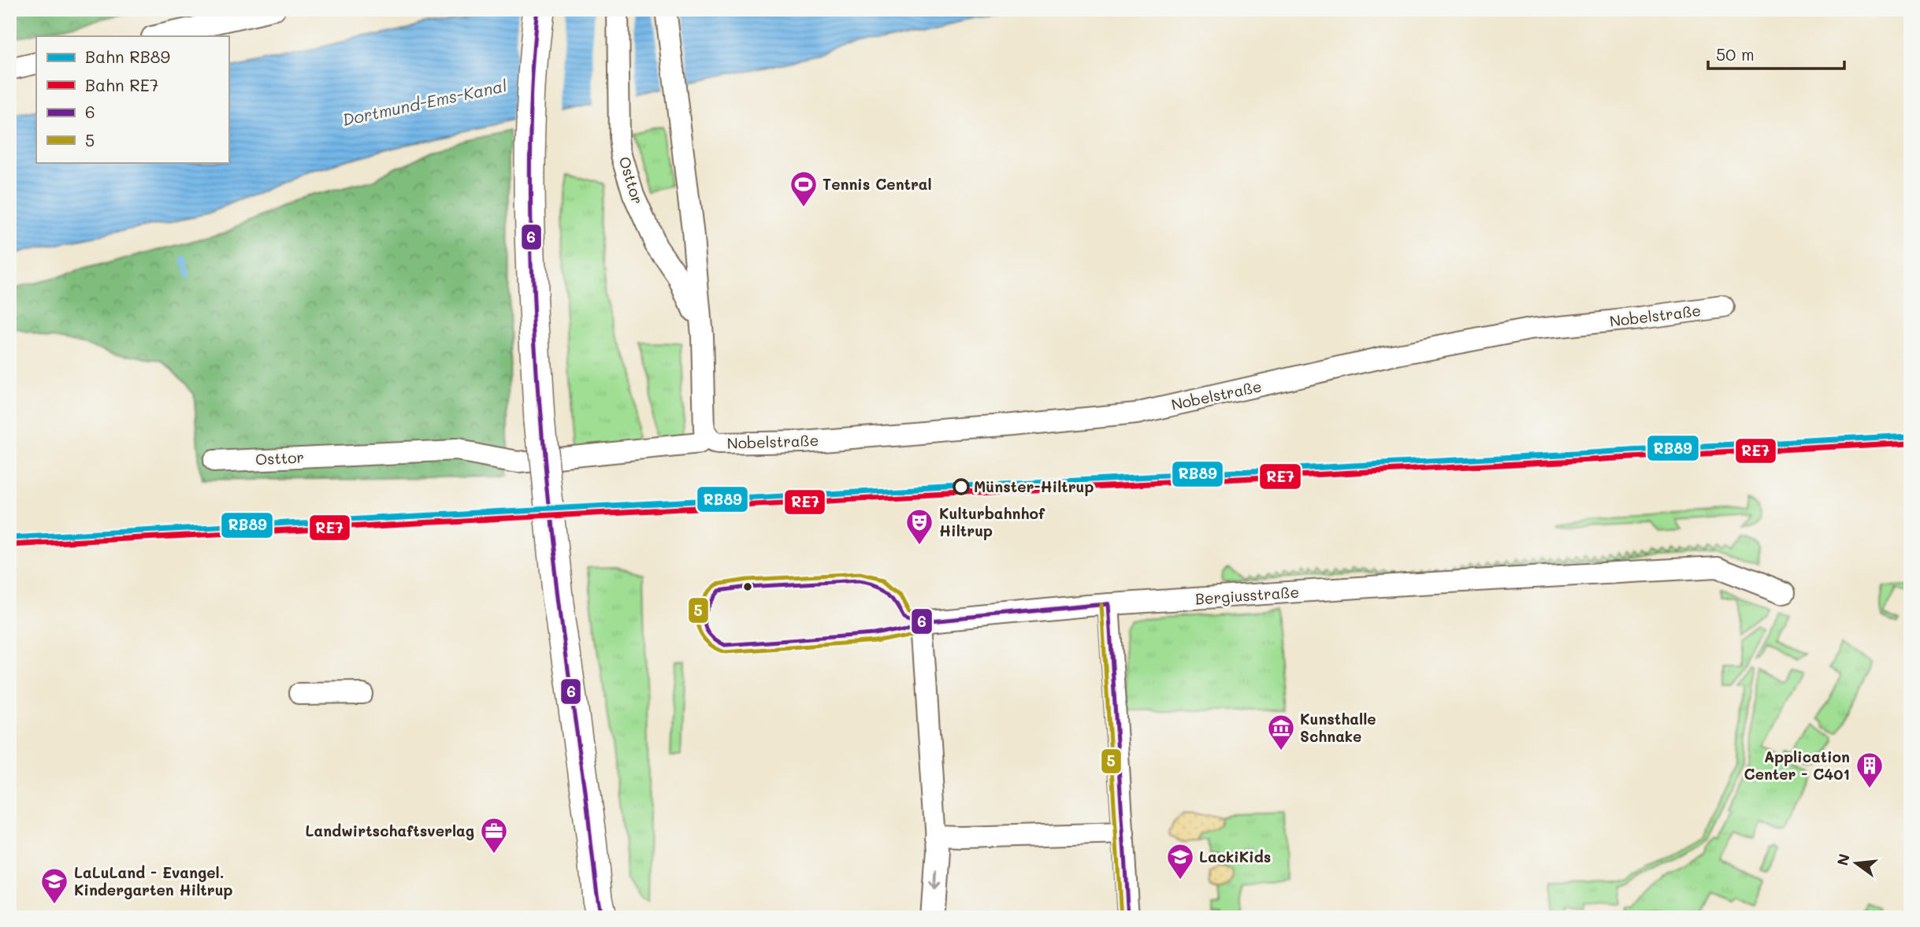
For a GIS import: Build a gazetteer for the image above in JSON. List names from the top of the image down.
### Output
{
  "streets": {
    "street": ["Osttor", "Nobelstraße", "Bergiusstraße"]
  },
  "crossings": [
    ["Osttor", "Nobelstraße"]
  ],
  "water": ["Dortmund-Ems-Kanal"],
  "places": {
    "sports": ["Tennis Central"],
    "other": ["Münster-Hiltrup"],
    "theatre": ["Kulturbahnhof Hiltrup"],
    "museum": ["Kunsthalle Schnake"],
    "building": ["Application Center - C401"],
    "office": ["Landwirtschaftsverlag"],
    "school or university": ["LackiKids", "LaLuLand - Evangel. Kindergarten Hiltrup"]
  },
  "lines": [
    "transit line 6",
    "rail line RB89",
    "rail line RE7",
    "transit line 5"
  ],
  "legend": [
    "Bahn RB89",
    "Bahn RE7",
    "6",
    "5"
  ],
  "scale_bar": "50 m",
  "north": "left"
}
